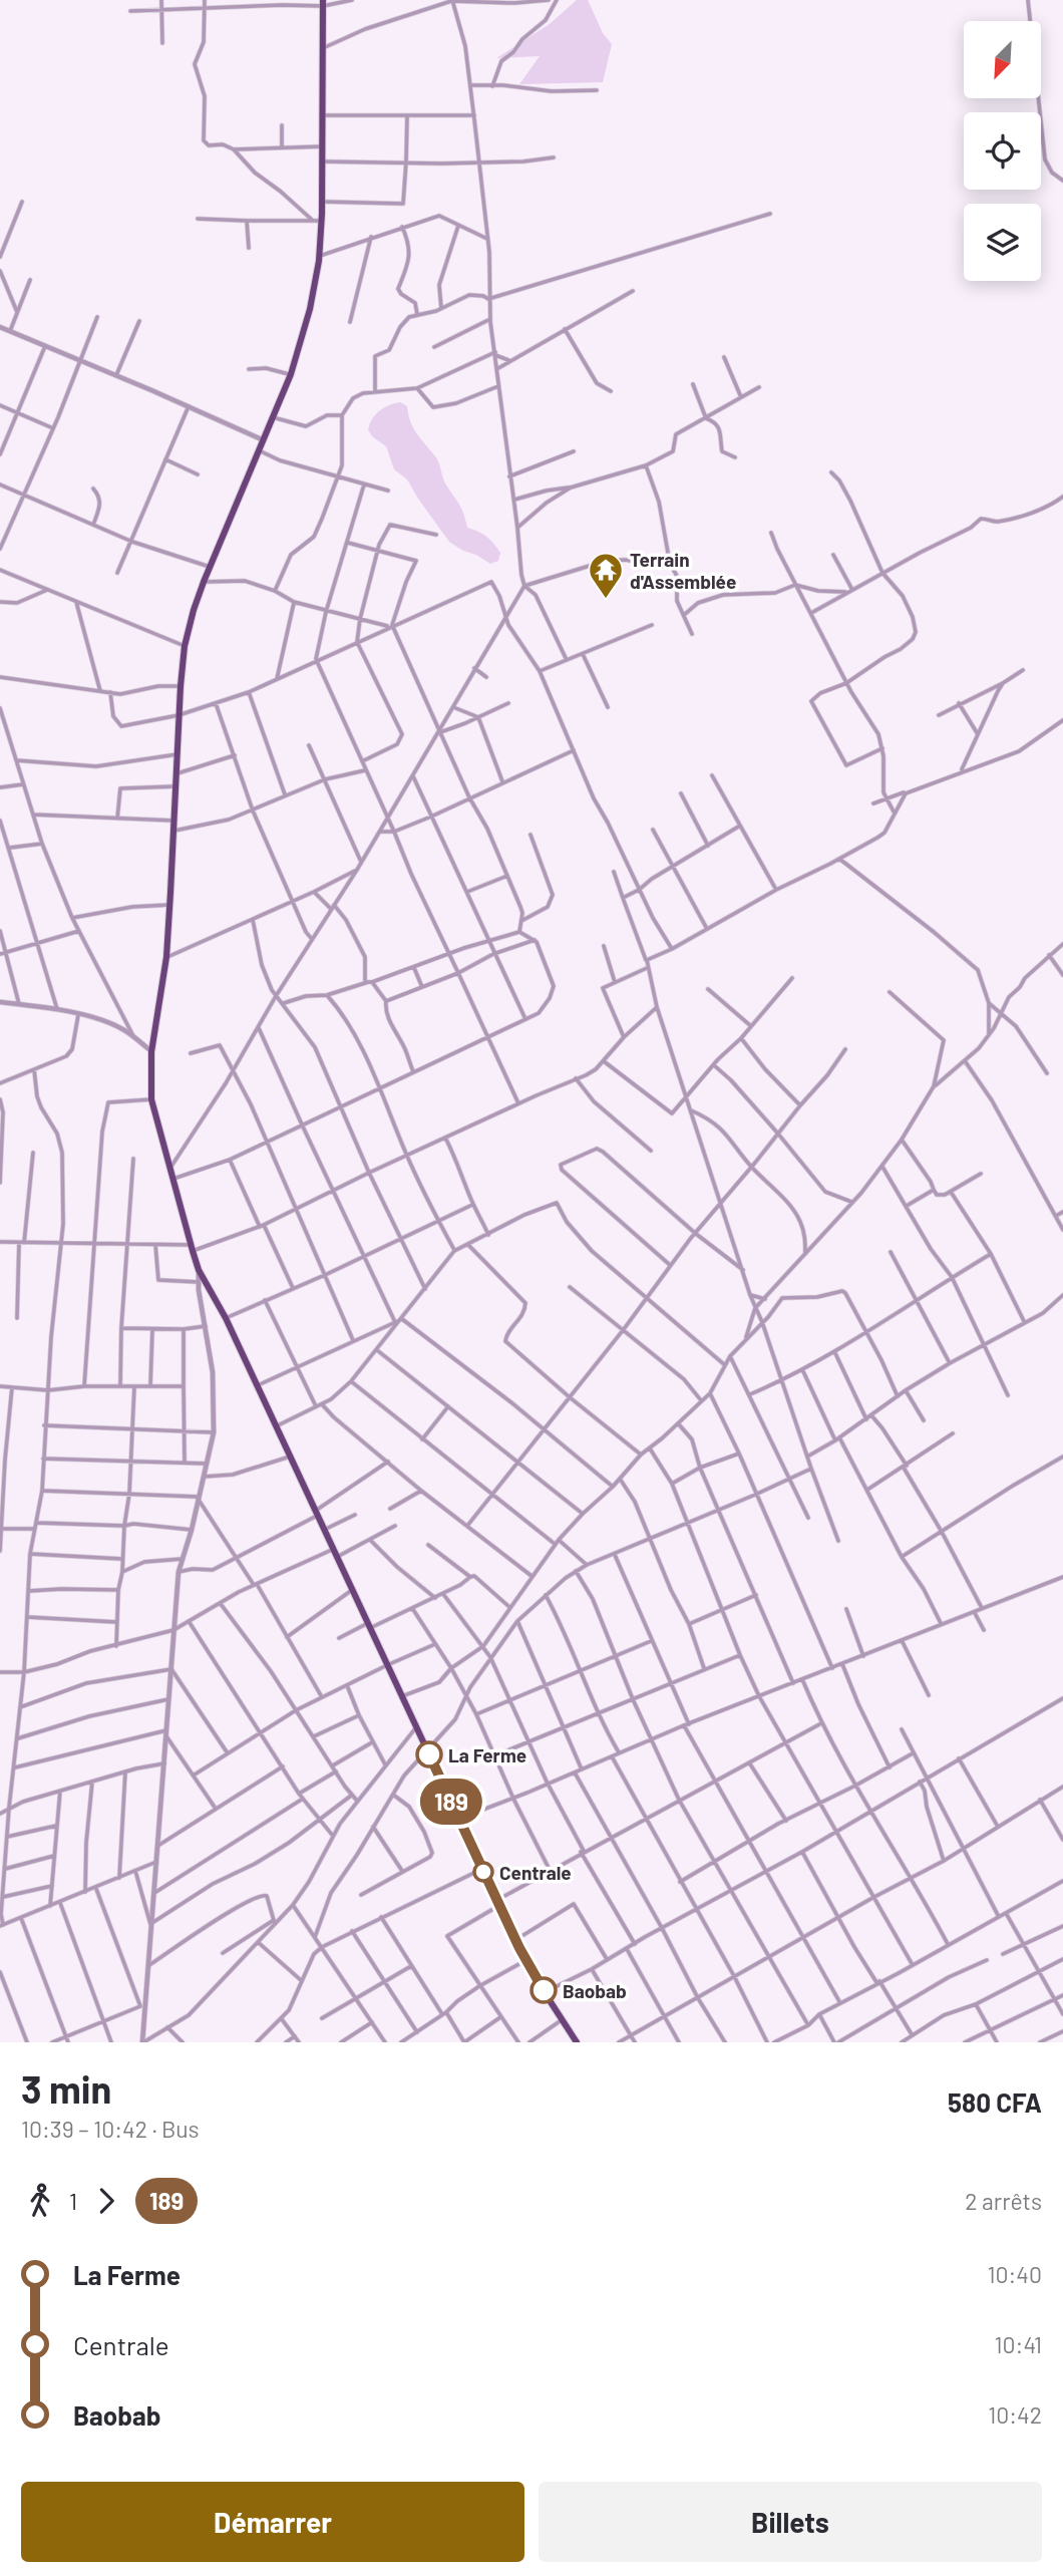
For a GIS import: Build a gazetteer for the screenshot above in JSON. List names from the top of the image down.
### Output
{
  "places": {
    "temple": ["Terrain d'Assemblée"],
    "other": ["La Ferme", "Centrale", "Baobab"]
  },
  "lines": ["bus line 189"],
  "north": "bottom left",
  "page": {
    "on_map": "189",
    "heading": ["3 min", "10:39 – 10:42 · Bus", "580 CFA"],
    "legs": ["1", "189", "2 arrêts"],
    "list": [
      {
        "name": "La Ferme",
        "value": "10:40"
      },
      {
        "name": "Centrale",
        "value": "10:41"
      },
      {
        "name": "Baobab",
        "value": "10:42"
      }
    ],
    "buttons": ["Démarrer", "Billets"]
  }
}
